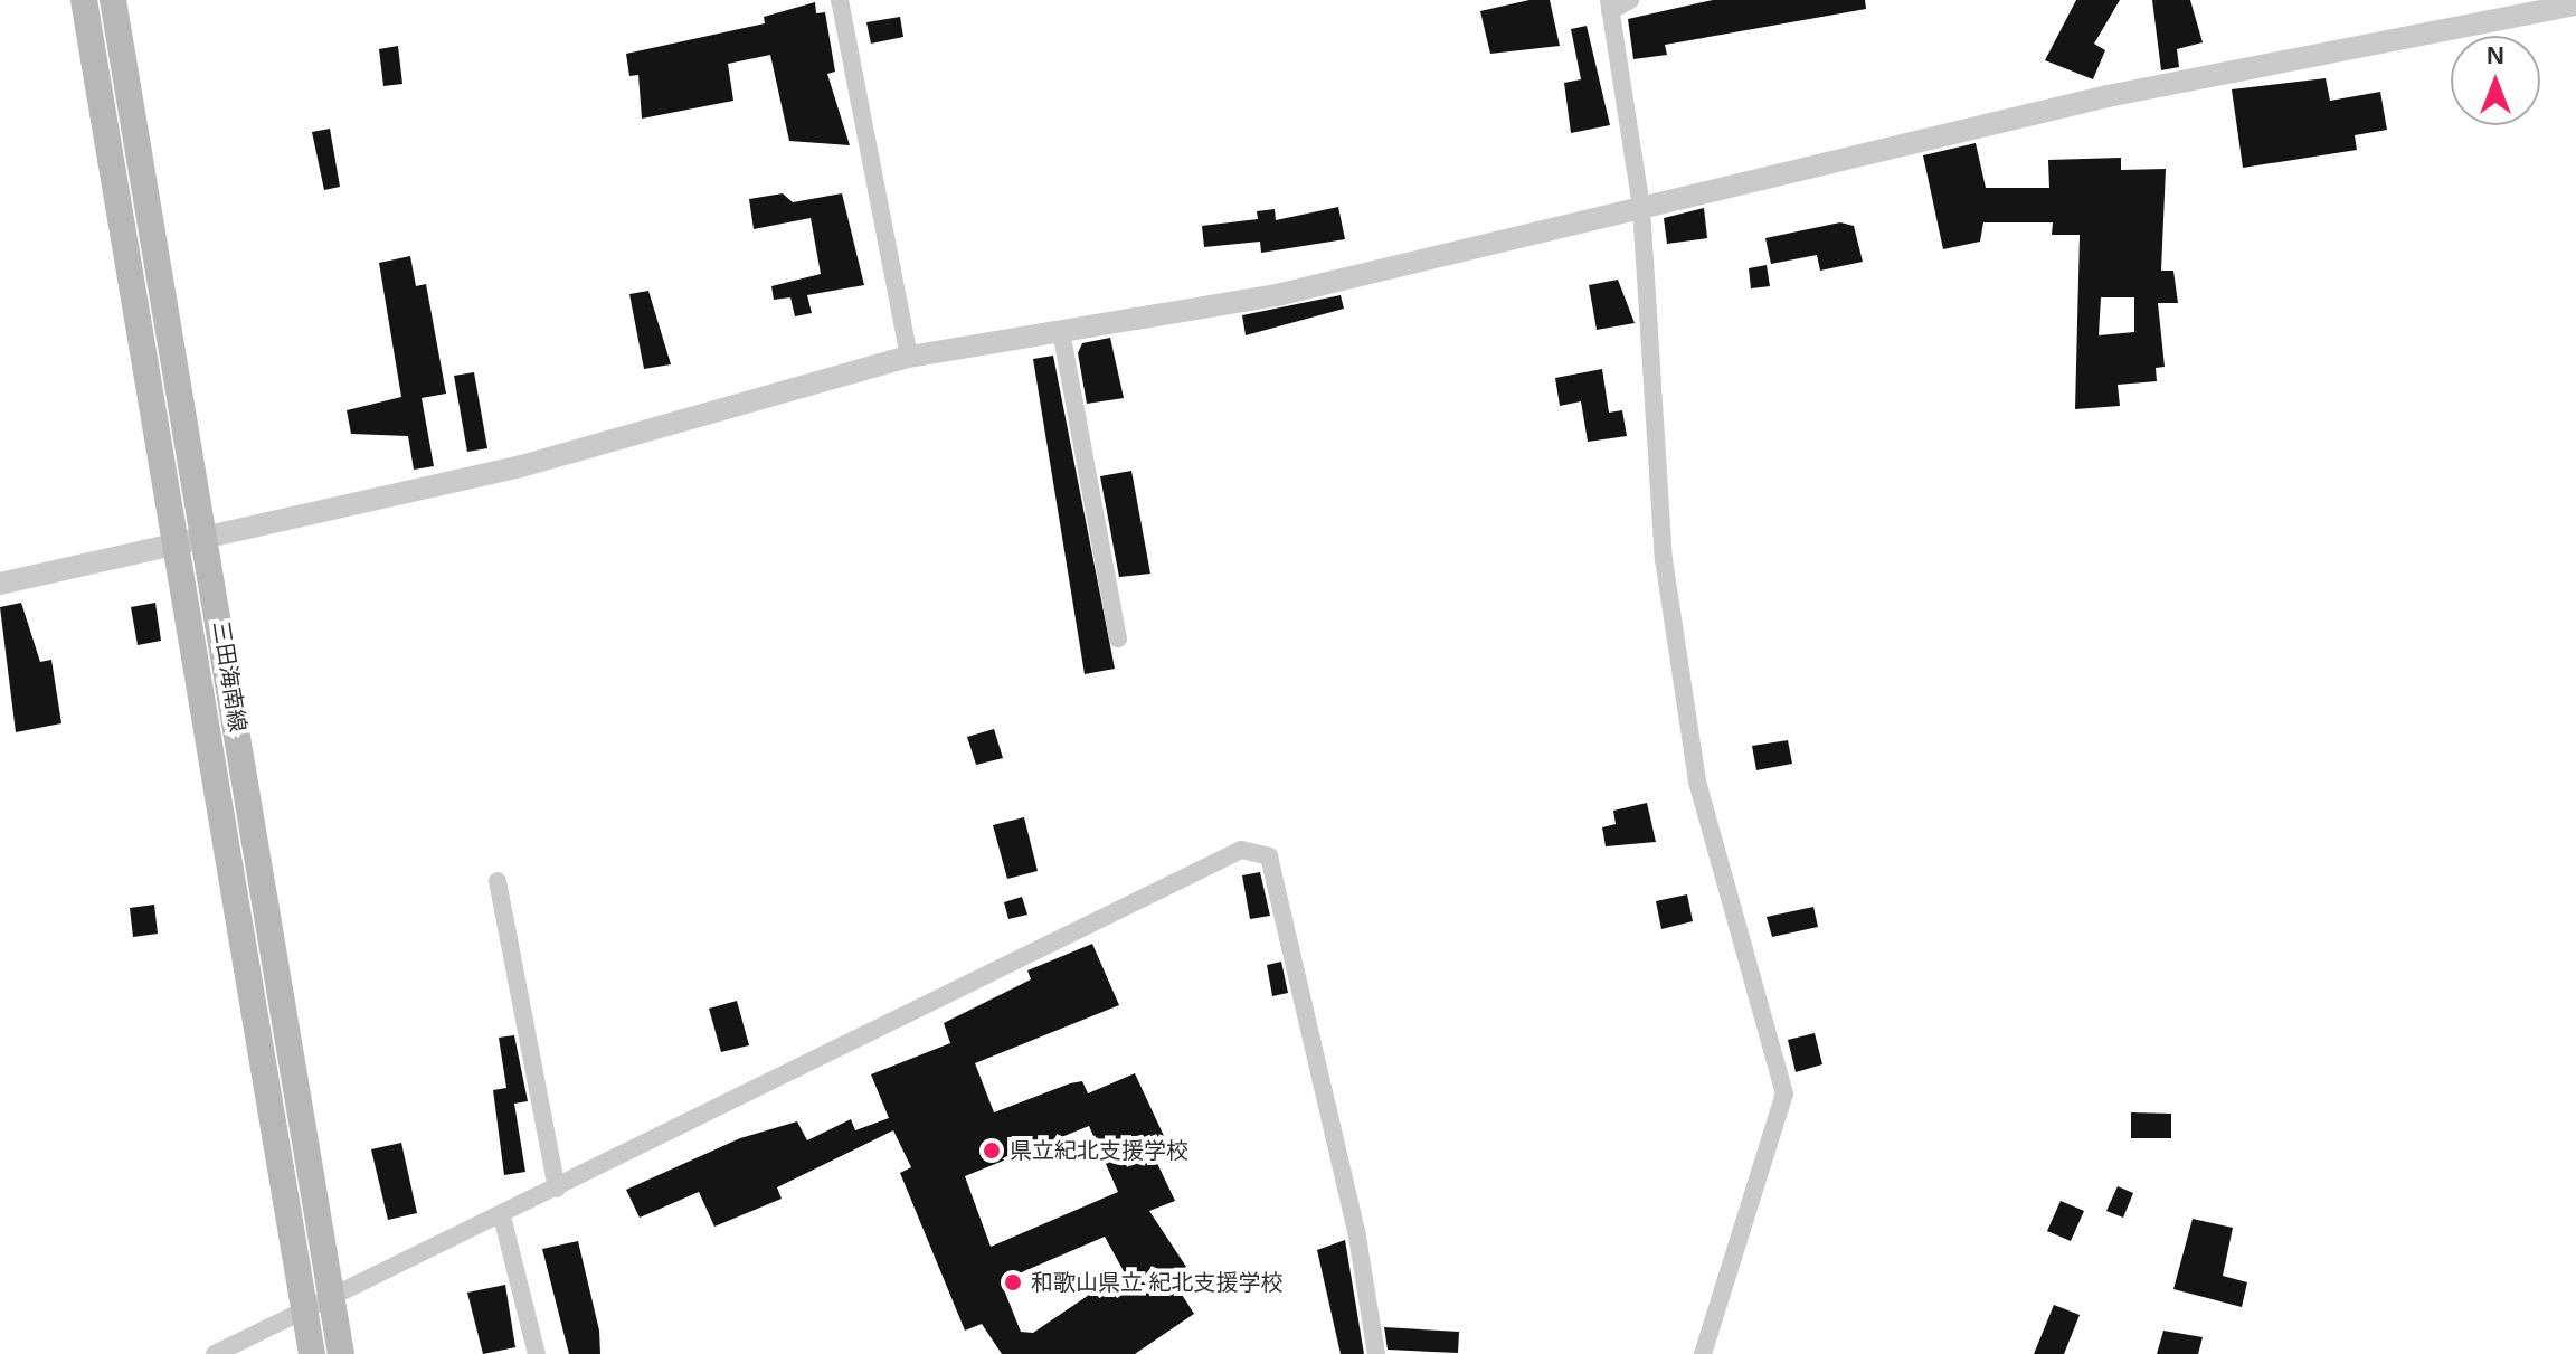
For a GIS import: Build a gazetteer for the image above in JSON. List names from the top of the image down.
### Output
{
  "streets": {
    "main road": ["三田海南線"]
  },
  "places": ["県立紀北支援学校", "和歌山県立 紀北支援学校"],
  "north": "top"
}
